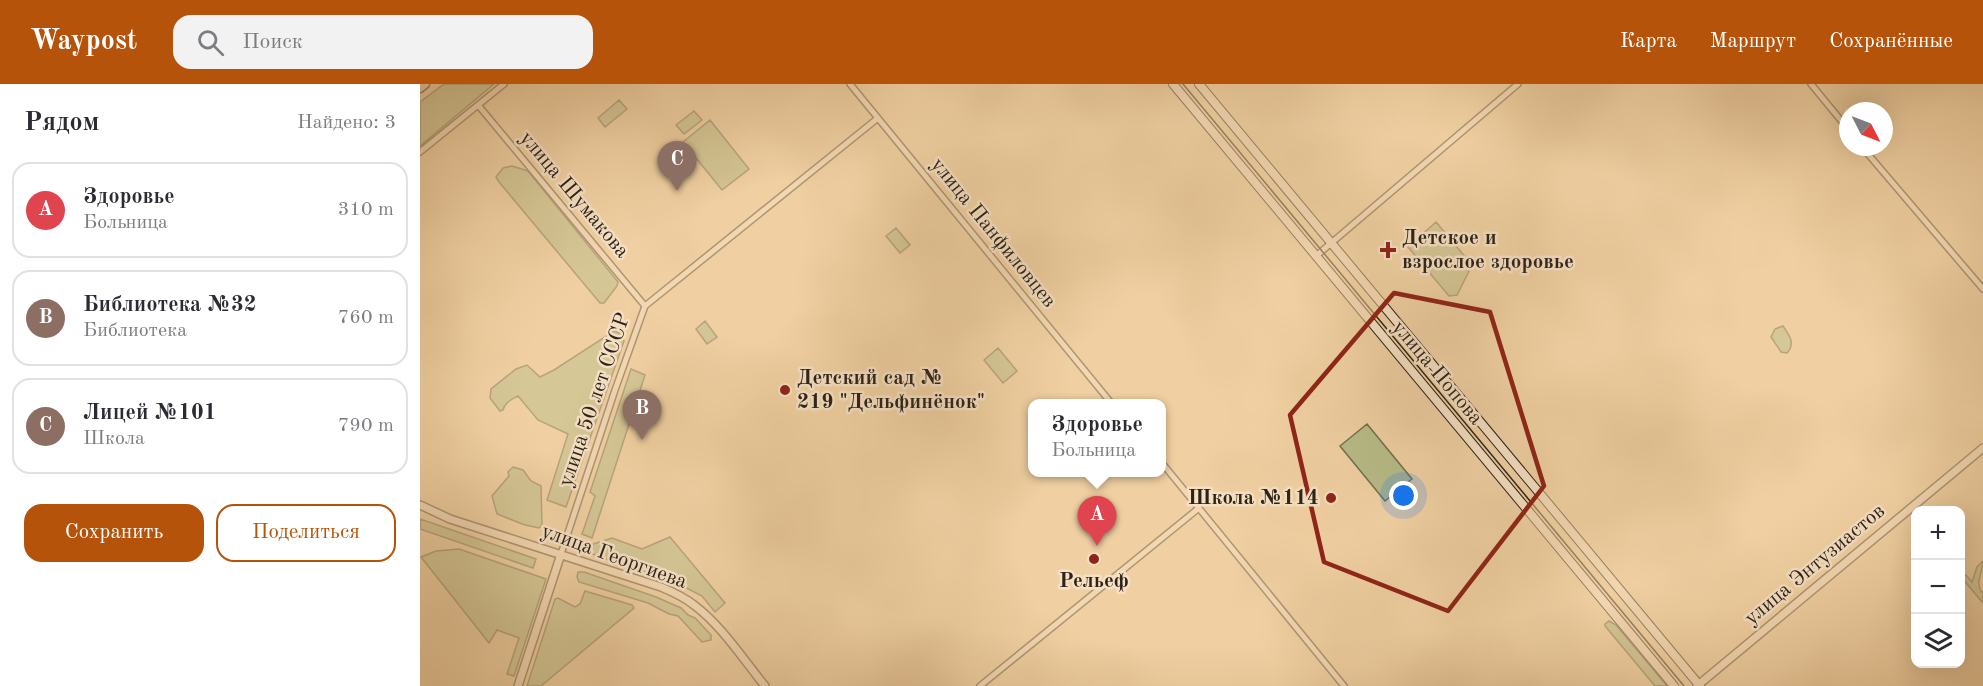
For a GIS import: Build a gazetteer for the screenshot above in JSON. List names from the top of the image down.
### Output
{
  "streets": {
    "main road": ["улица Попова"],
    "street": [
      "улица Шумакова",
      "улица Панфиловцев",
      "улица 50 лет СССР",
      "улица Георгиева",
      "улица Энтузиастов"
    ]
  },
  "crossings": [
    ["улица Шумакова", "улица 50 лет СССР"],
    ["улица Панфиловцев", "улица 50 лет СССР"],
    ["улица Попова", "улица Энтузиастов"],
    ["улица 50 лет СССР", "улица Георгиева"]
  ],
  "places": {
    "health": ["Детское и взрослое здоровье"],
    "other": ["Детский сад № 219 \"Дельфинёнок\"", "Школа №114", "Рельеф"]
  },
  "north": "bottom right",
  "page": {
    "header": "Waypost",
    "search": "Поиск",
    "nav": ["Карта", "Маршрут", "Сохранённые"],
    "heading": ["Рядом", "Найдено: 3"],
    "pins": ["C", "B", "A"],
    "list": [
      {
        "mark": "A",
        "name": "Здоровье",
        "note": "Больница",
        "value": "310 m"
      },
      {
        "mark": "B",
        "name": "Библиотека №32",
        "note": "Библиотека",
        "value": "760 m"
      },
      {
        "mark": "C",
        "name": "Лицей №101",
        "note": "Школа",
        "value": "790 m"
      }
    ],
    "popup": ["Здоровье", "Больница"],
    "buttons": ["Сохранить", "Поделиться"],
    "map_buttons": ["+", "−"]
  }
}
